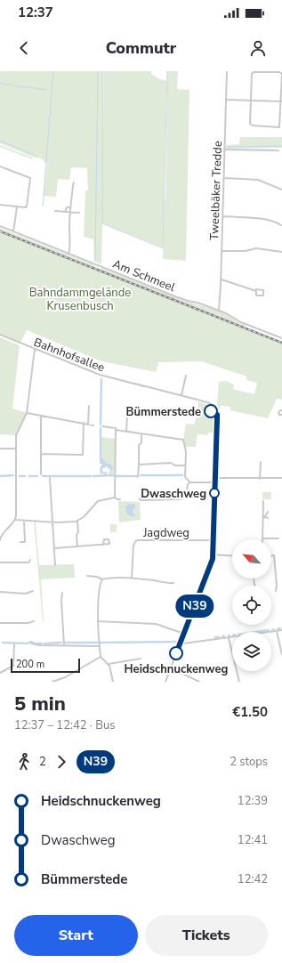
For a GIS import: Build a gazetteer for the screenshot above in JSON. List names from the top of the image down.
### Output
{
  "streets": {
    "street": [
      "Tweelbäker Tredde",
      "Am Schmeel",
      "Bahnhofsallee",
      "Jagdweg"
    ]
  },
  "crossings": [
    ["Tweelbäker Tredde", "Am Schmeel"]
  ],
  "parks": ["Bahndammgelände Krusenbusch"],
  "places": ["Bümmerstede", "Dwaschweg", "Heidschnuckenweg"],
  "lines": ["bus line N39"],
  "scale_bar": "200 m",
  "north": "top left",
  "page": {
    "status": "12:37",
    "header": "Commutr",
    "on_map": "N39",
    "scale": "200 m",
    "heading": ["5 min", "12:37 – 12:42 · Bus", "€1.50"],
    "legs": ["2", "N39", "2 stops"],
    "list": [
      {
        "name": "Heidschnuckenweg",
        "value": "12:39"
      },
      {
        "name": "Dwaschweg",
        "value": "12:41"
      },
      {
        "name": "Bümmerstede",
        "value": "12:42"
      }
    ],
    "buttons": ["Start", "Tickets"]
  }
}
